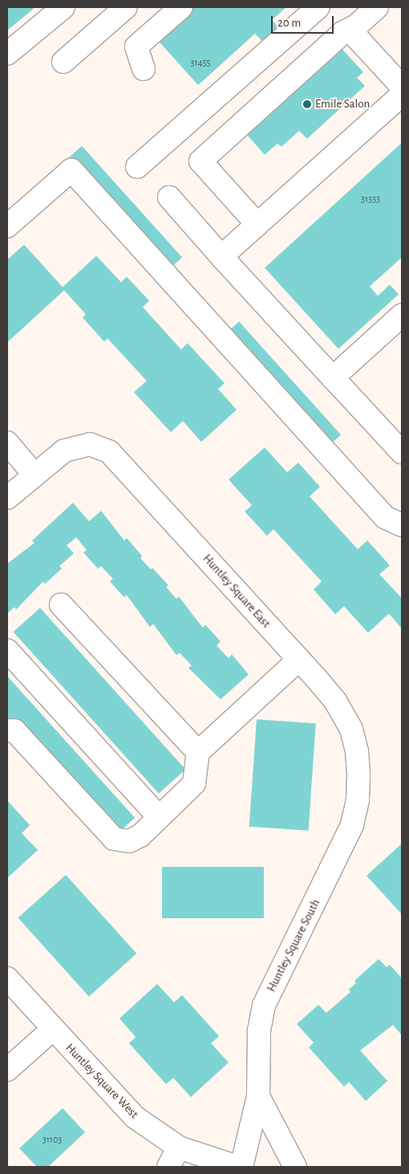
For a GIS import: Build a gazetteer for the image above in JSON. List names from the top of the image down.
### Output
{
  "streets": {
    "street": ["Huntley Square East", "Huntley Square South", "Huntley Square West"]
  },
  "crossings": [
    ["Huntley Square East", "Huntley Square South"]
  ],
  "places": ["Emile Salon"],
  "house_numbers": ["31455", "31333", "31103"],
  "scale_bar": "20 m"
}
